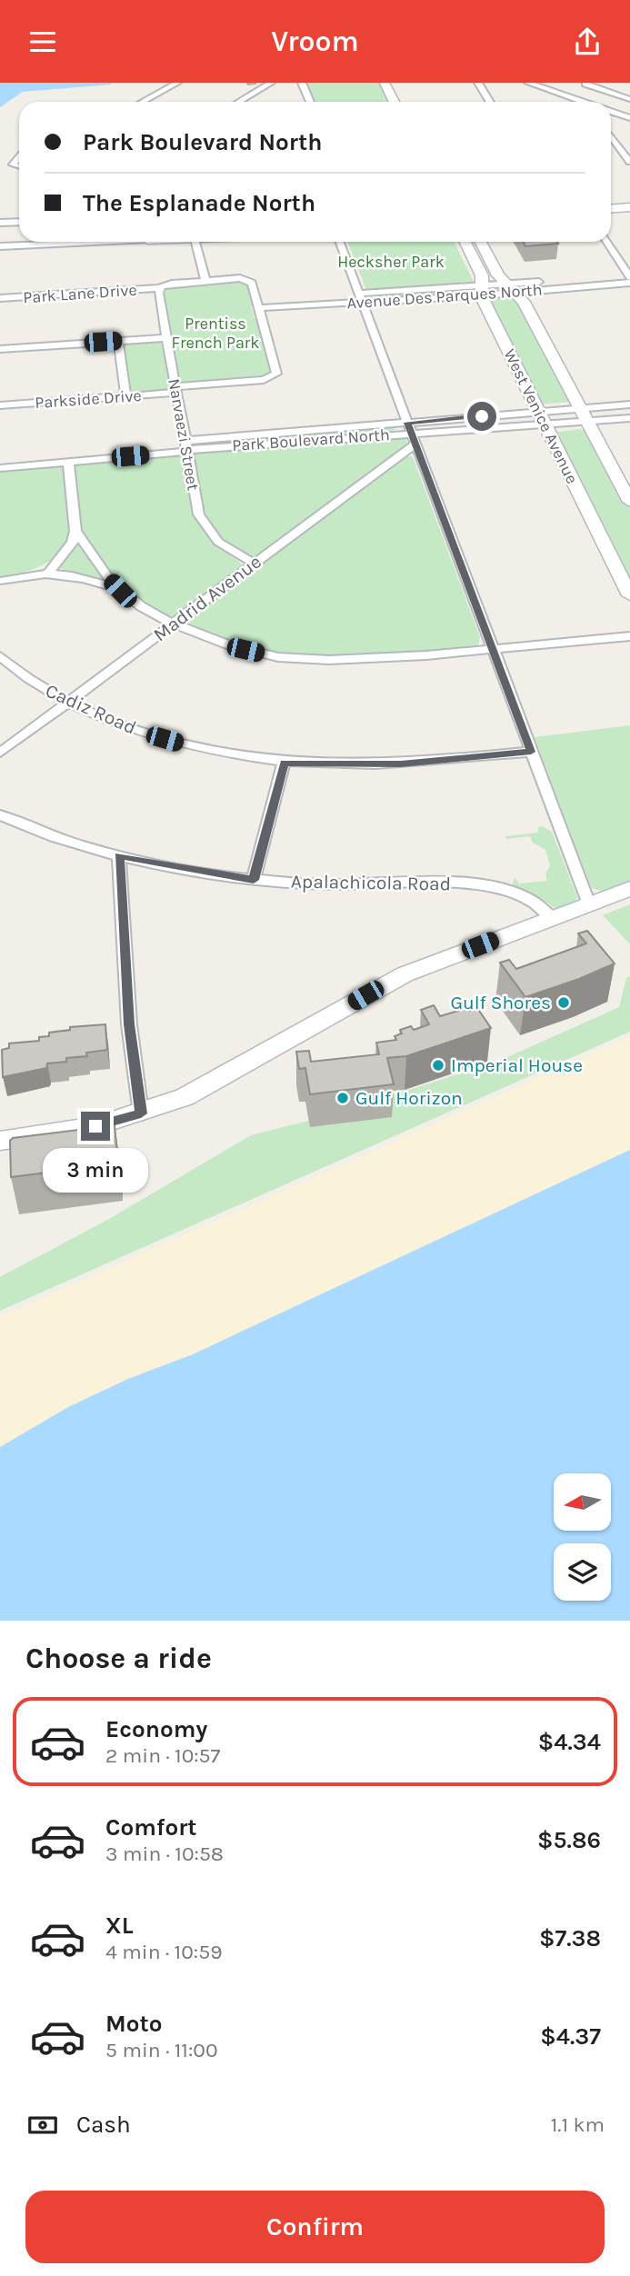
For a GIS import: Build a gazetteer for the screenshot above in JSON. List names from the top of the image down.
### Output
{
  "streets": {
    "street": [
      "Park Lane Drive",
      "Avenue Des Parques North",
      "Parkside Drive",
      "West Venice Avenue",
      "Narvaezi Street",
      "Park Boulevard North",
      "Madrid Avenue",
      "Cadiz Road",
      "Apalachicola Road"
    ]
  },
  "crossings": [
    ["Park Lane Drive", "Narvaezi Street"],
    ["Avenue Des Parques North", "Parkside Drive"],
    ["Avenue Des Parques North", "West Venice Avenue"],
    ["Parkside Drive", "Narvaezi Street"],
    ["West Venice Avenue", "Park Boulevard North"],
    ["Narvaezi Street", "Park Boulevard North"],
    ["Narvaezi Street", "Madrid Avenue"],
    ["Park Boulevard North", "Madrid Avenue"],
    ["Madrid Avenue", "Cadiz Road"]
  ],
  "parks": ["Hecksher Park", "Prentiss French Park"],
  "places": ["Gulf Shores", "Imperial House", "Gulf Horizon"],
  "north": "left",
  "page": {
    "header": "Vroom",
    "banner": ["Park Boulevard North", "The Esplanade North"],
    "bubble": "3 min",
    "heading": "Choose a ride",
    "list": [
      {
        "name": "Economy",
        "note": "2 min · 10:57",
        "value": "$4.34"
      },
      {
        "name": "Comfort",
        "note": "3 min · 10:58",
        "value": "$5.86"
      },
      {
        "name": "XL",
        "note": "4 min · 10:59",
        "value": "$7.38"
      },
      {
        "name": "Moto",
        "note": "5 min · 11:00",
        "value": "$4.37"
      }
    ],
    "pay": ["Cash", "1.1 km"],
    "buttons": "Confirm"
  }
}
